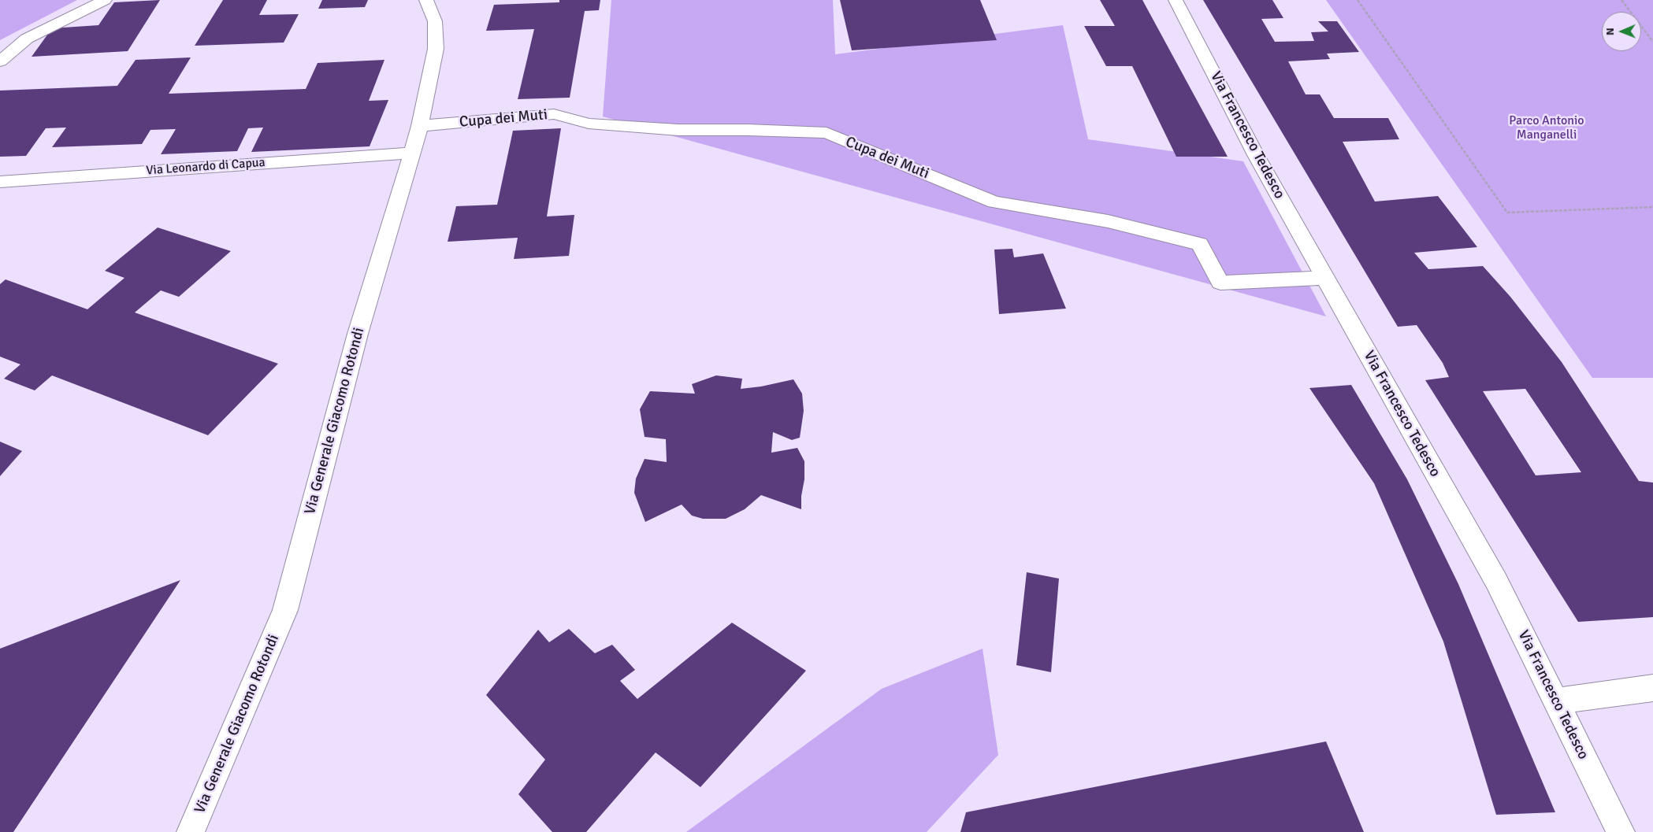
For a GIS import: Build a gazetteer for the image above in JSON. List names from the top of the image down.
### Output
{
  "streets": {
    "street": [
      "Cupa dei Muti",
      "Via Francesco Tedesco",
      "Via Leonardo di Capua",
      "Via Generale Giacomo Rotondi"
    ]
  },
  "crossings": [
    ["Cupa dei Muti", "Via Francesco Tedesco"],
    ["Cupa dei Muti", "Via Generale Giacomo Rotondi"],
    ["Via Leonardo di Capua", "Via Generale Giacomo Rotondi"]
  ],
  "parks": ["Parco Antonio Manganelli"],
  "north": "left"
}
